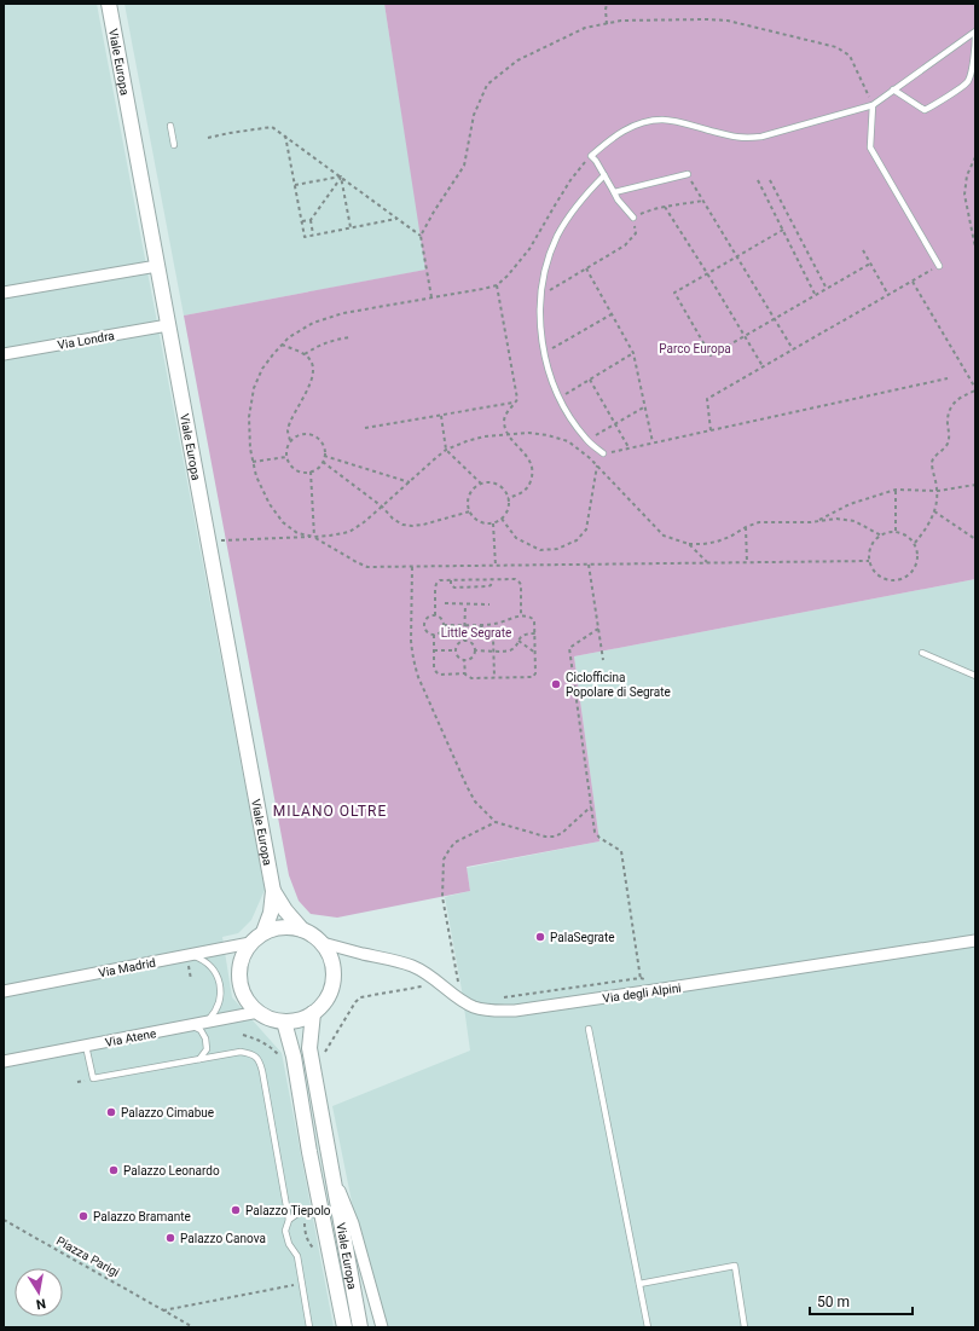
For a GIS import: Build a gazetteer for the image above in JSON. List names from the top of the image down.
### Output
{
  "streets": {
    "street": [
      "Viale Europa",
      "Via Londra",
      "Via Madrid",
      "Via degli Alpini",
      "Via Atene"
    ],
    "path": ["Piazza Parigi"]
  },
  "crossings": [
    ["Viale Europa", "Via Londra"],
    ["Viale Europa", "Via Madrid"],
    ["Viale Europa", "Via degli Alpini"],
    ["Viale Europa", "Via Atene"],
    ["Via Madrid", "Via degli Alpini"],
    ["Via Madrid", "Via Atene"],
    ["Via degli Alpini", "Via Atene"]
  ],
  "districts": ["MILANO OLTRE"],
  "parks": ["Parco Europa", "Little Segrate"],
  "places": [
    "Ciclofficina Popolare di Segrate",
    "PalaSegrate",
    "Palazzo Cimabue",
    "Palazzo Leonardo",
    "Palazzo Tiepolo",
    "Palazzo Bramante",
    "Palazzo Canova"
  ],
  "scale_bar": "50 m",
  "north": "bottom"
}
